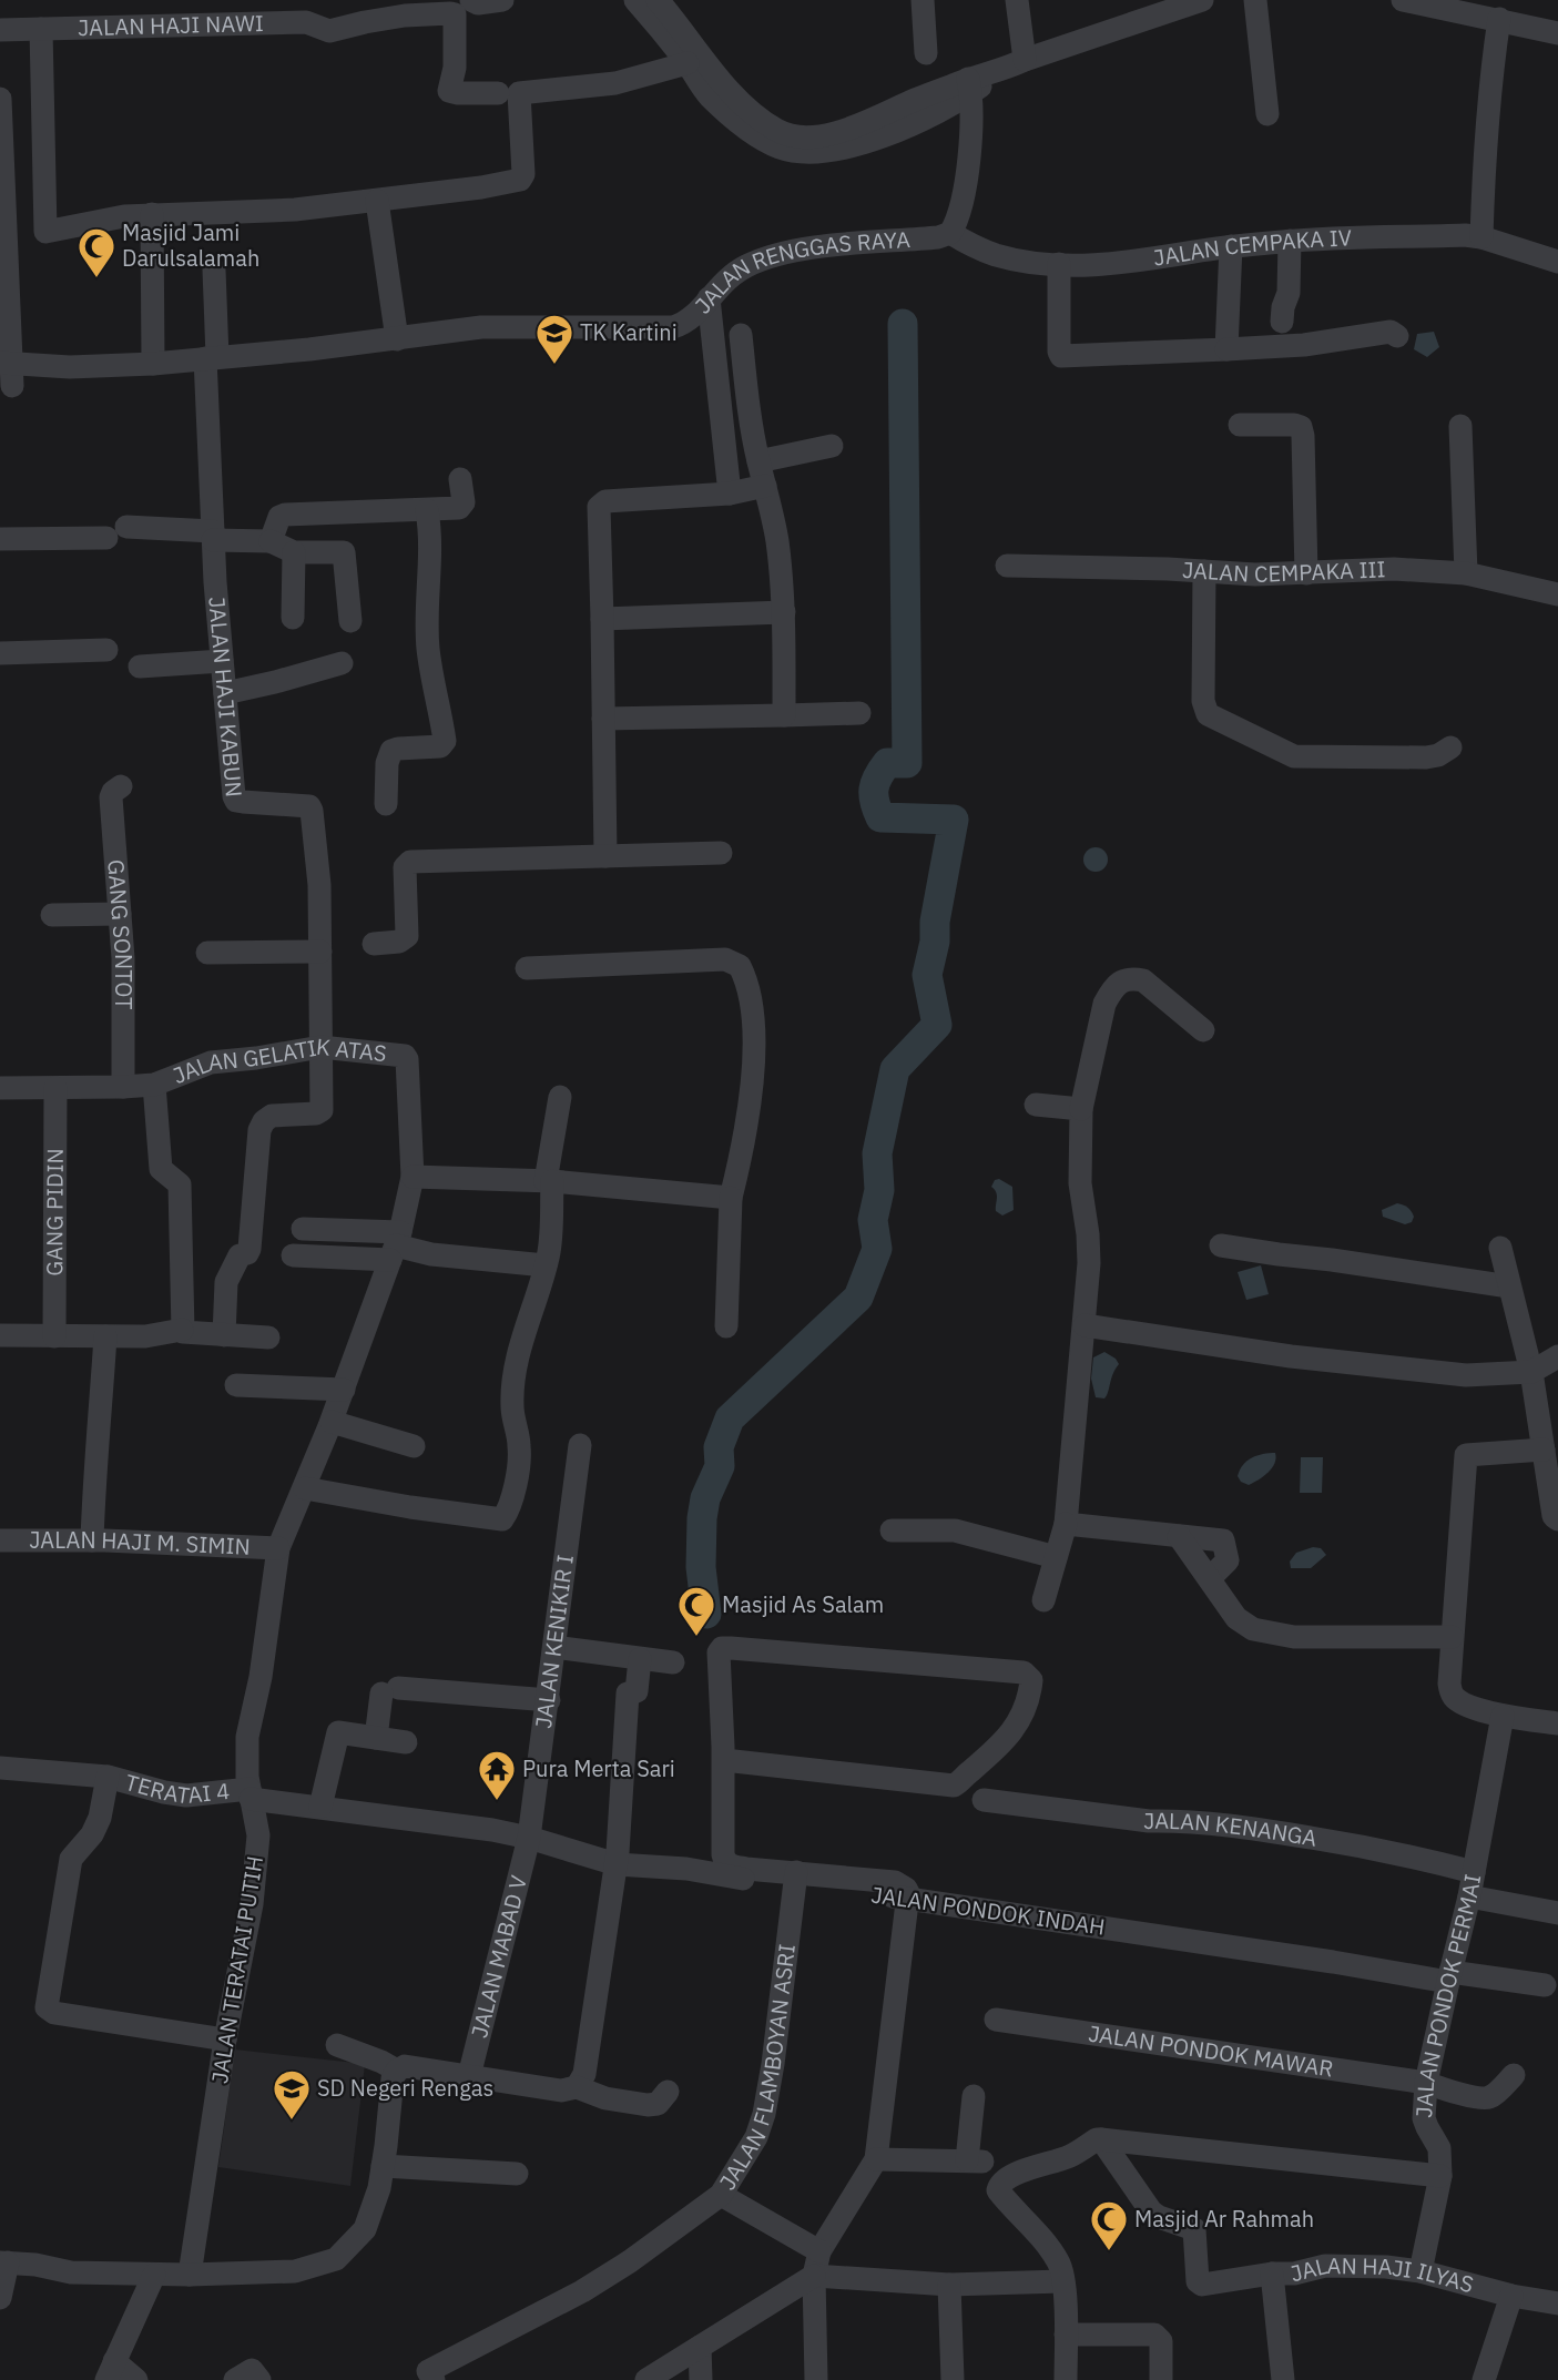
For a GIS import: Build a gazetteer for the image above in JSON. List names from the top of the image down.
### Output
{
  "streets": {
    "street": [
      "JALAN HAJI NAWI",
      "JALAN CEMPAKA IV",
      "JALAN RENGGAS RAYA",
      "JALAN CEMPAKA III",
      "JALAN HAJI KABUN",
      "GANG SONTOT",
      "JALAN GELATIK ATAS",
      "GANG PIDIN",
      "JALAN HAJI M. SIMIN",
      "JALAN KENIKIR I",
      "TERATAI 4",
      "JALAN KENANGA",
      "JALAN PONDOK INDAH",
      "JALAN MABAD V",
      "JALAN TERATAI PUTIH",
      "JALAN PONDOK PERMAI",
      "JALAN PONDOK MAWAR",
      "JALAN FLAMBOYAN ASRI",
      "JALAN HAJI ILYAS"
    ]
  },
  "crossings": [
    ["JALAN CEMPAKA IV", "JALAN RENGGAS RAYA"],
    ["JALAN RENGGAS RAYA", "JALAN HAJI KABUN"],
    ["JALAN HAJI KABUN", "JALAN GELATIK ATAS"],
    ["GANG SONTOT", "JALAN GELATIK ATAS"],
    ["JALAN GELATIK ATAS", "GANG PIDIN"],
    ["JALAN GELATIK ATAS", "JALAN HAJI M. SIMIN"],
    ["JALAN GELATIK ATAS", "JALAN TERATAI PUTIH"],
    ["JALAN HAJI M. SIMIN", "JALAN TERATAI PUTIH"],
    ["JALAN KENIKIR I", "JALAN MABAD V"],
    ["TERATAI 4", "JALAN TERATAI PUTIH"],
    ["JALAN KENANGA", "JALAN PONDOK PERMAI"],
    ["JALAN PONDOK INDAH", "JALAN PONDOK PERMAI"],
    ["JALAN PONDOK PERMAI", "JALAN PONDOK MAWAR"],
    ["JALAN PONDOK PERMAI", "JALAN HAJI ILYAS"]
  ],
  "places": {
    "mosque": ["Masjid Jami Darulsalamah", "Masjid As Salam", "Masjid Ar Rahmah"],
    "school or university": ["TK Kartini", "SD Negeri Rengas"],
    "temple": ["Pura Merta Sari"]
  }
}
